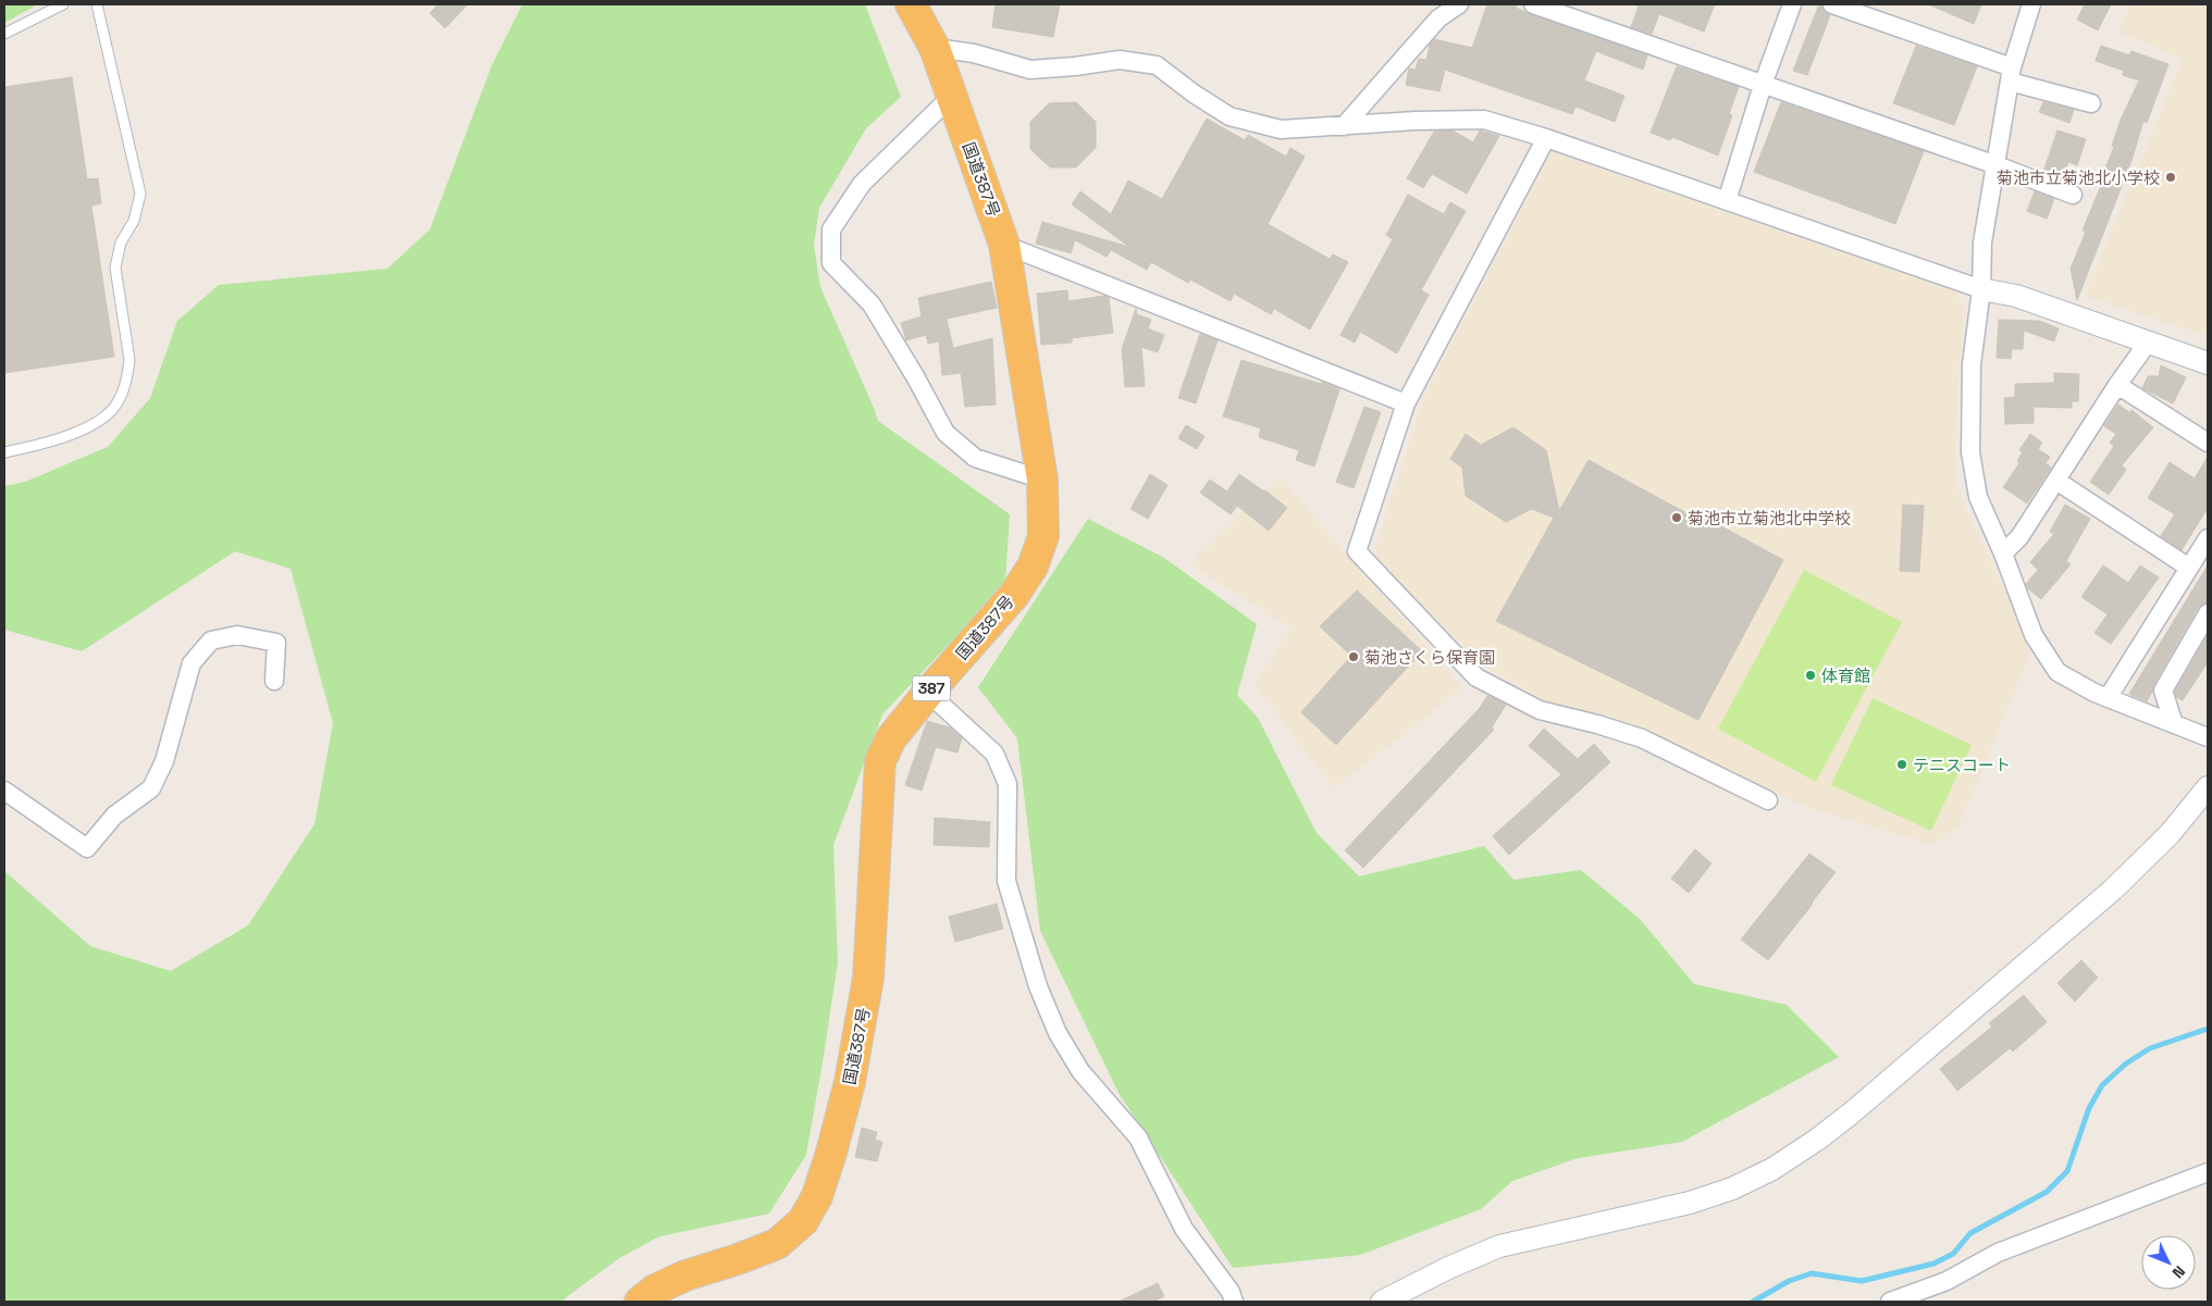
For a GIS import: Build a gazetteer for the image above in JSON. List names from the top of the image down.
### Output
{
  "streets": {
    "highway": ["国道387号", "387"]
  },
  "places": [
    "菊池市立菊池北小学校",
    "菊池市立菊池北中学校",
    "菊池さくら保育園",
    "体育館",
    "テニスコート"
  ],
  "north": "bottom right"
}
